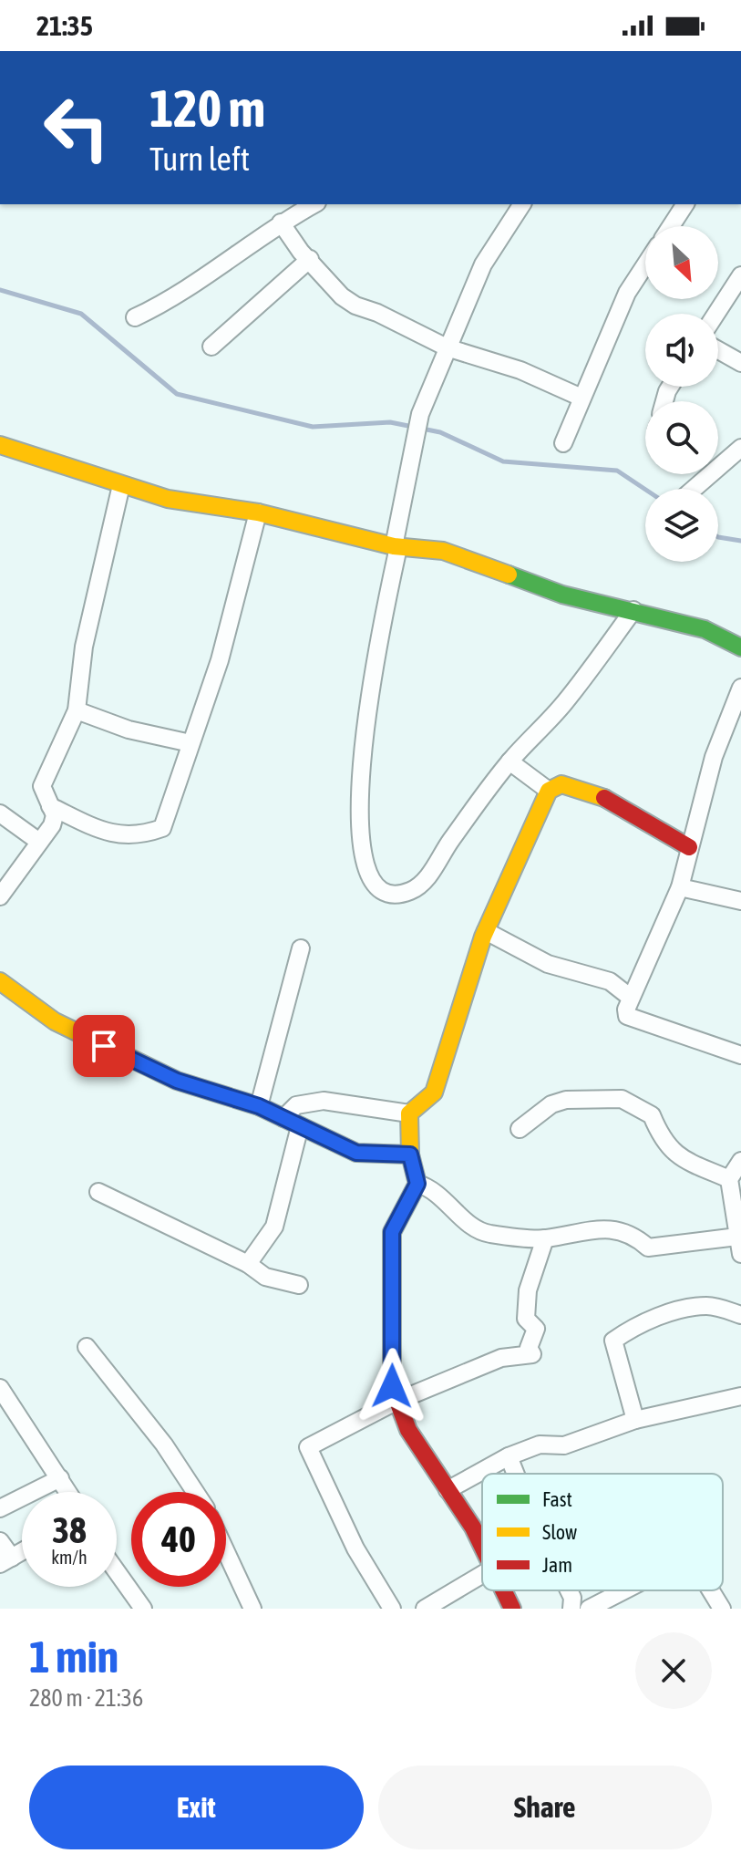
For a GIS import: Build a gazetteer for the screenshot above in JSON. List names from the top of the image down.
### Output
{
  "legend": ["Fast", "Slow", "Jam"],
  "north": "bottom right",
  "page": {
    "status": "21:35",
    "turn": ["120 m", "Turn left"],
    "speed": "38 km/h",
    "limit": "40",
    "heading": ["1 min", "280 m · 21:36"],
    "buttons": ["Exit", "Share"]
  }
}
